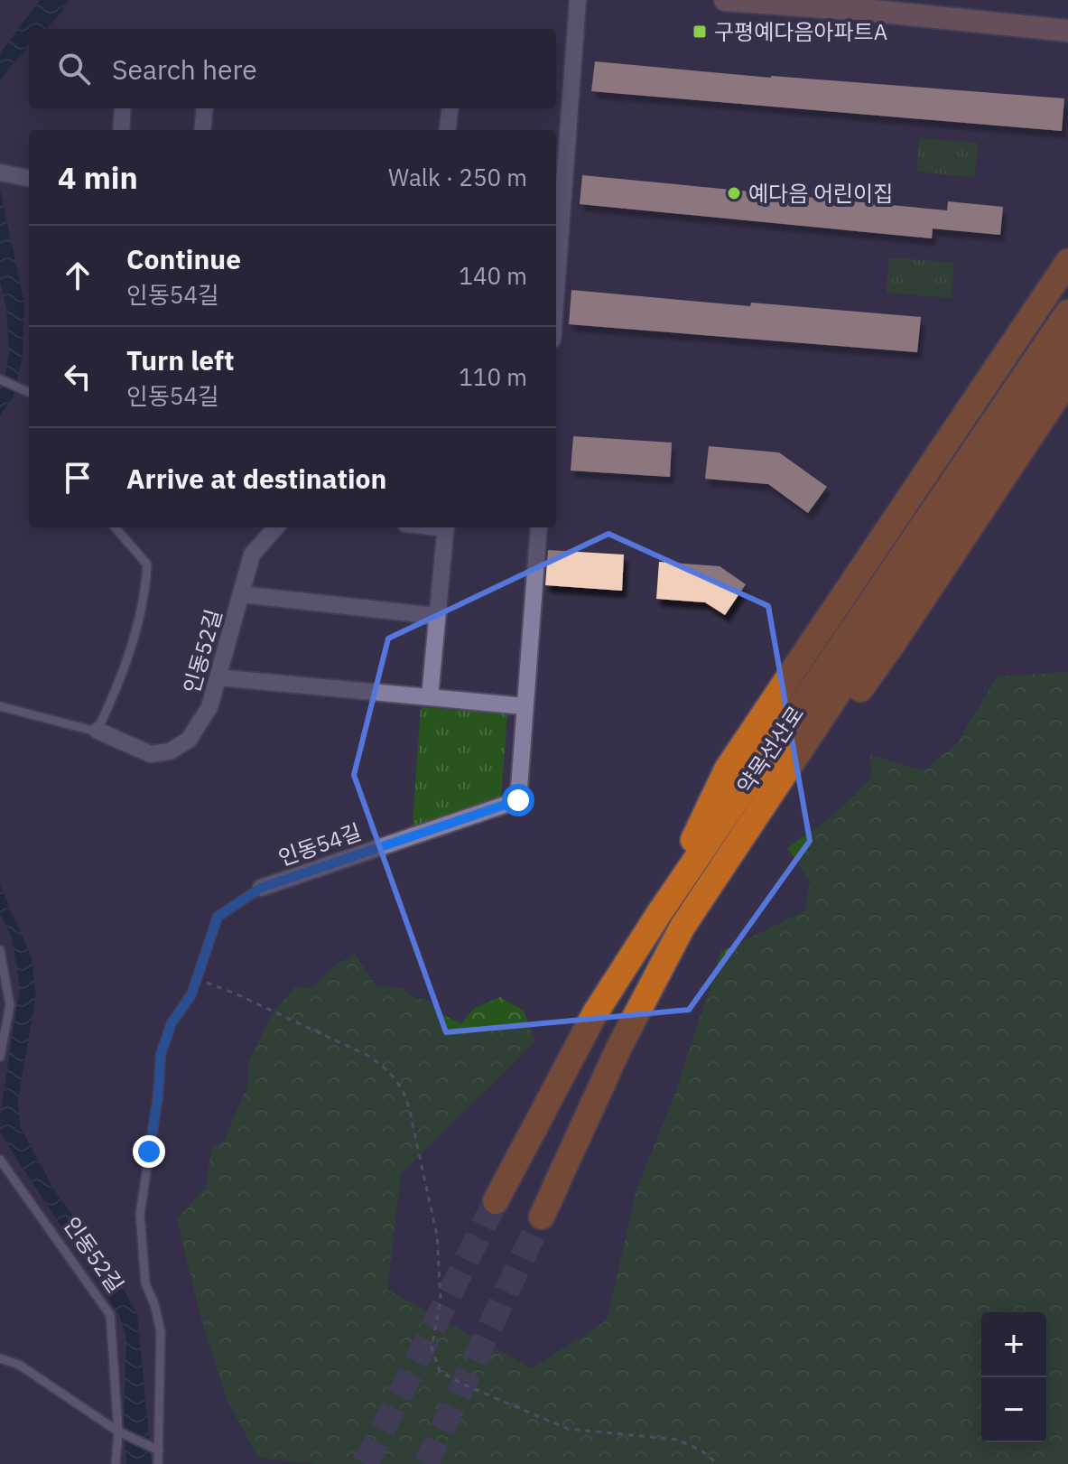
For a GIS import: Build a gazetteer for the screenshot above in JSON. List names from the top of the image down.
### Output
{
  "streets": {
    "highway": ["약목선산로"],
    "street": ["인동52길", "인동54길"]
  },
  "places": {
    "transit": ["구평예다음아파트A"],
    "other": ["예다음 어린이집"]
  },
  "page": {
    "search": "Search here",
    "heading": ["4 min", "Walk · 250 m"],
    "list": [
      ["Continue", "인동54길", "140 m"],
      ["Turn left", "인동54길", "110 m"],
      "Arrive at destination"
    ],
    "map_buttons": ["+", "−"]
  }
}
